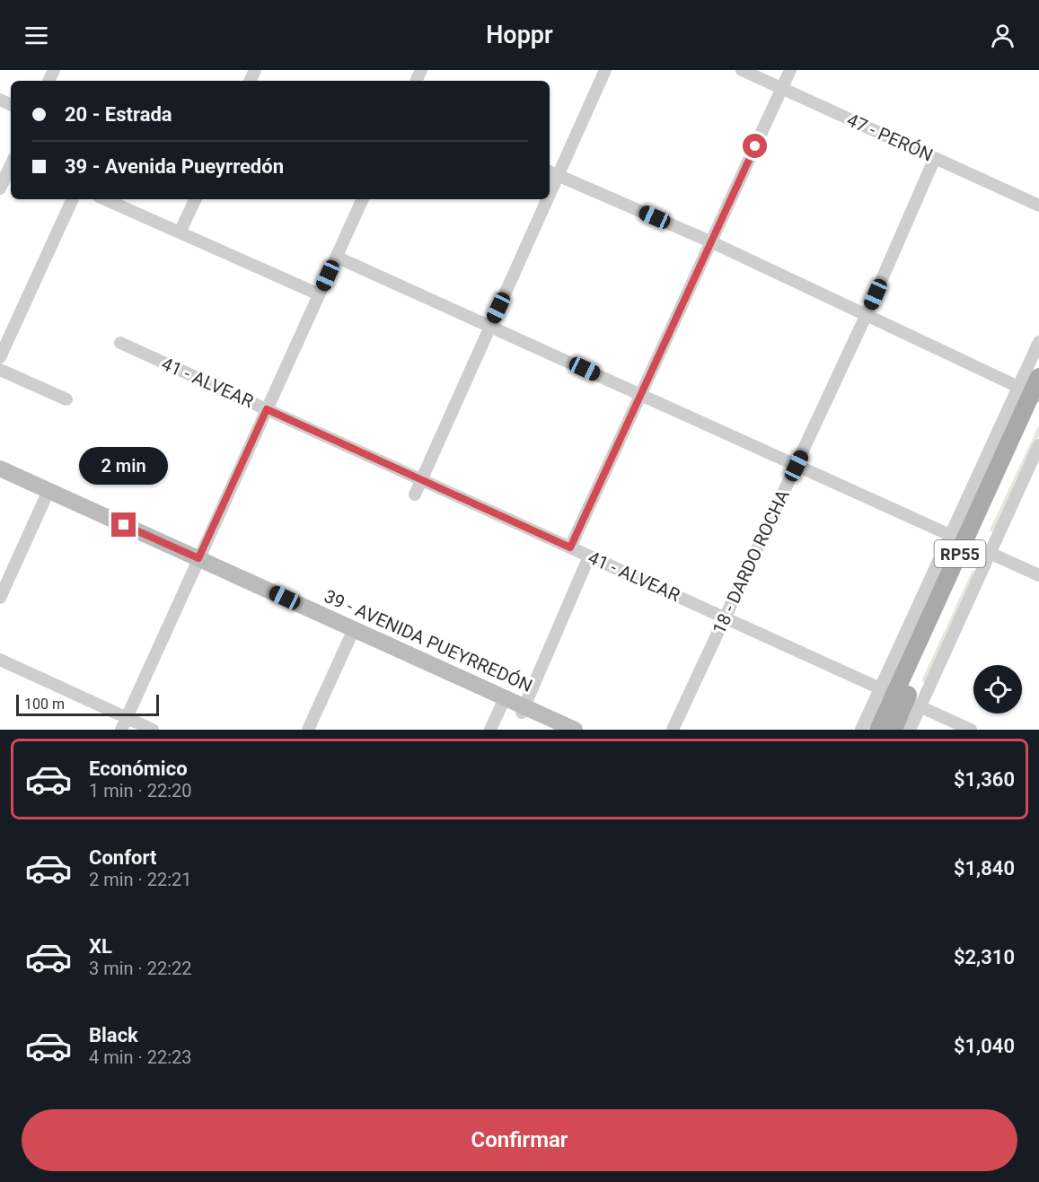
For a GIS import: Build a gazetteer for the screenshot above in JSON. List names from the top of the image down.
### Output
{
  "streets": {
    "main road": ["RP55"],
    "street": [
      "47 - PERÓN",
      "41 - ALVEAR",
      "18 - DARDO ROCHA",
      "39 - AVENIDA PUEYRREDÓN"
    ]
  },
  "crossings": [
    ["47 - PERÓN", "18 - DARDO ROCHA"],
    ["41 - ALVEAR", "RP55"],
    ["41 - ALVEAR", "18 - DARDO ROCHA"]
  ],
  "scale_bar": "100 m",
  "page": {
    "header": "Hoppr",
    "banner": ["20 - Estrada", "39 - Avenida Pueyrredón"],
    "bubble": "2 min",
    "scale": "100 m",
    "list": [
      {
        "name": "Económico",
        "note": "1 min · 22:20",
        "value": "$1,360"
      },
      {
        "name": "Confort",
        "note": "2 min · 22:21",
        "value": "$1,840"
      },
      {
        "name": "XL",
        "note": "3 min · 22:22",
        "value": "$2,310"
      },
      {
        "name": "Black",
        "note": "4 min · 22:23",
        "value": "$1,040"
      }
    ],
    "buttons": "Confirmar"
  }
}
